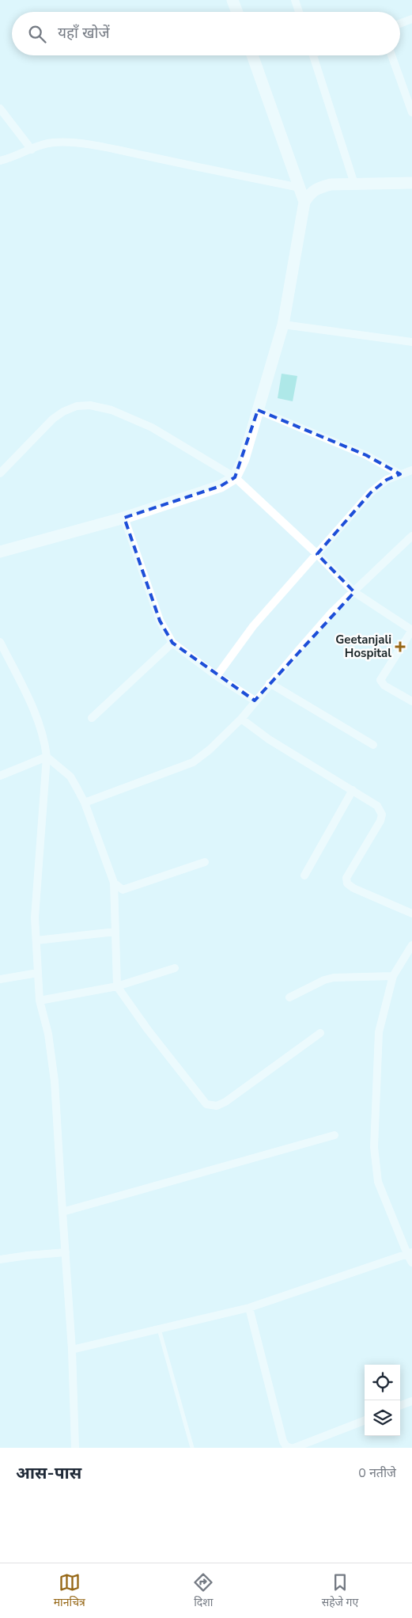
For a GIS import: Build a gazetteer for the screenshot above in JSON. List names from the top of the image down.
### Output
{
  "places": {
    "health": ["Geetanjali Hospital"]
  },
  "page": {
    "search": "यहाँ खोजें",
    "heading": ["आस-पास", "0 नतीजे"],
    "nav": ["मानचित्र", "दिशा", "सहेजे गए"]
  }
}
